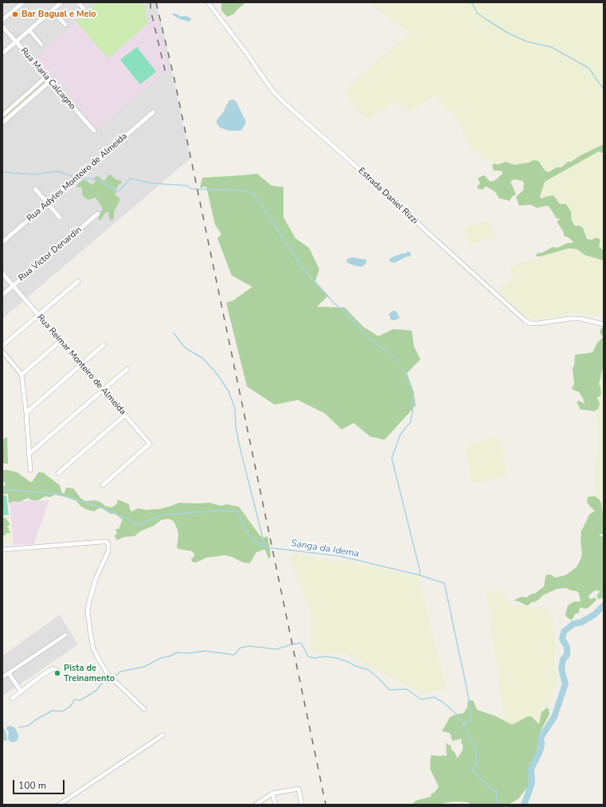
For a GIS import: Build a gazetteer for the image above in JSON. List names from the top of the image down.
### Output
{
  "streets": {
    "street": [
      "Rua Maria Calcagno",
      "Rua Adyles Monteiro de Almeida",
      "Estrada Daniel Rizzi",
      "Rua Victor Denardin",
      "Rua Reimar Monteiro de Almeida"
    ]
  },
  "crossings": [
    ["Rua Victor Denardin", "Rua Reimar Monteiro de Almeida"]
  ],
  "water": ["Sanga da Idema"],
  "places": ["Bar Bagual e Meio", "Pista de Treinamento"],
  "scale_bar": "100 m"
}
